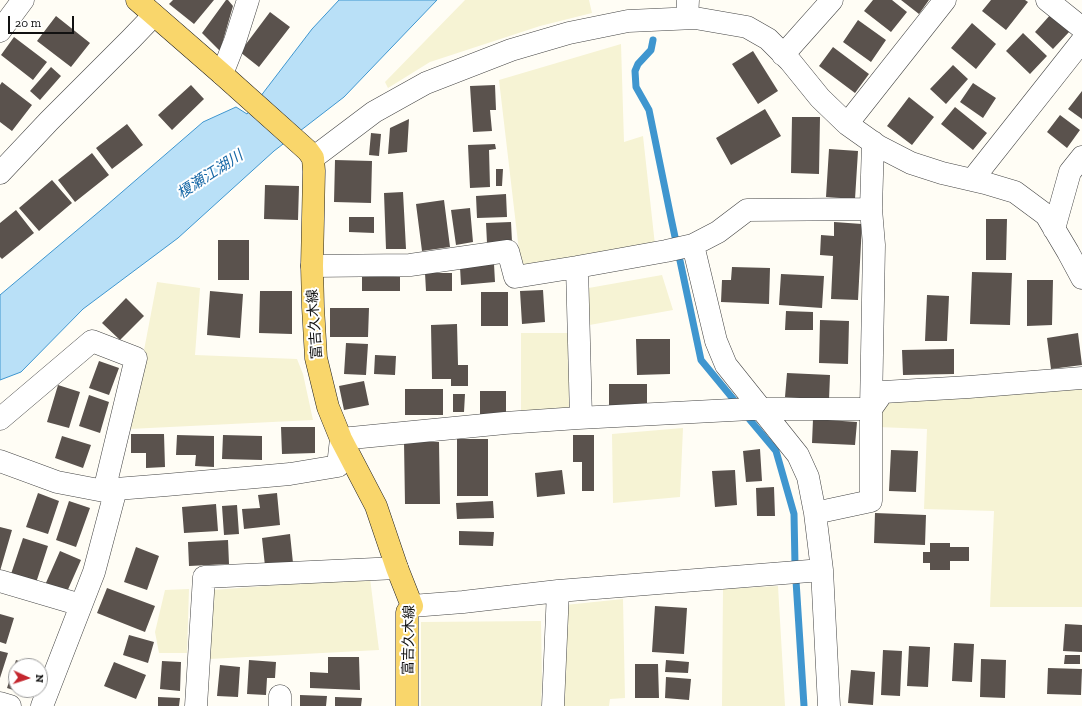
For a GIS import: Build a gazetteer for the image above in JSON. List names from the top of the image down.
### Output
{
  "streets": {
    "main road": ["富吉久木線"]
  },
  "water": ["榎瀬江湖川"],
  "scale_bar": "20 m",
  "north": "right"
}
